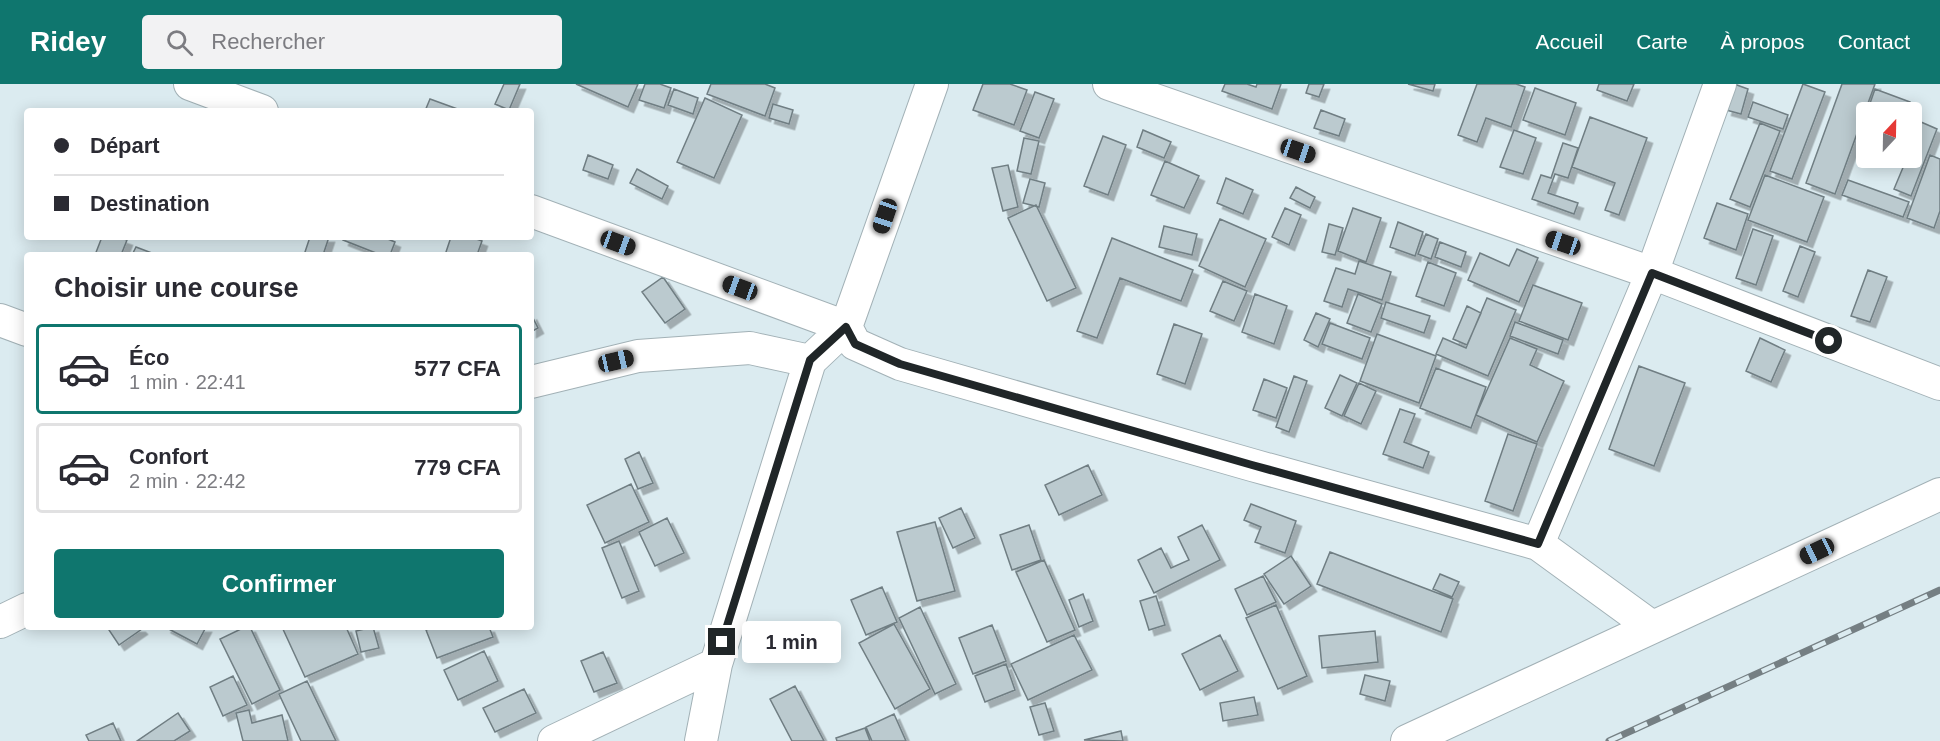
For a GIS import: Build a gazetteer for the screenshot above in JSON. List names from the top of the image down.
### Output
{
  "north": "top",
  "page": {
    "header": "Ridey",
    "search": "Rechercher",
    "nav": [
      "Accueil",
      "Carte",
      "À propos",
      "Contact"
    ],
    "banner": ["Départ", "Destination"],
    "heading": "Choisir une course",
    "list": [
      {
        "name": "Éco",
        "note": "1 min · 22:41",
        "value": "577 CFA"
      },
      {
        "name": "Confort",
        "note": "2 min · 22:42",
        "value": "779 CFA"
      }
    ],
    "buttons": "Confirmer",
    "bubble": "1 min"
  }
}
